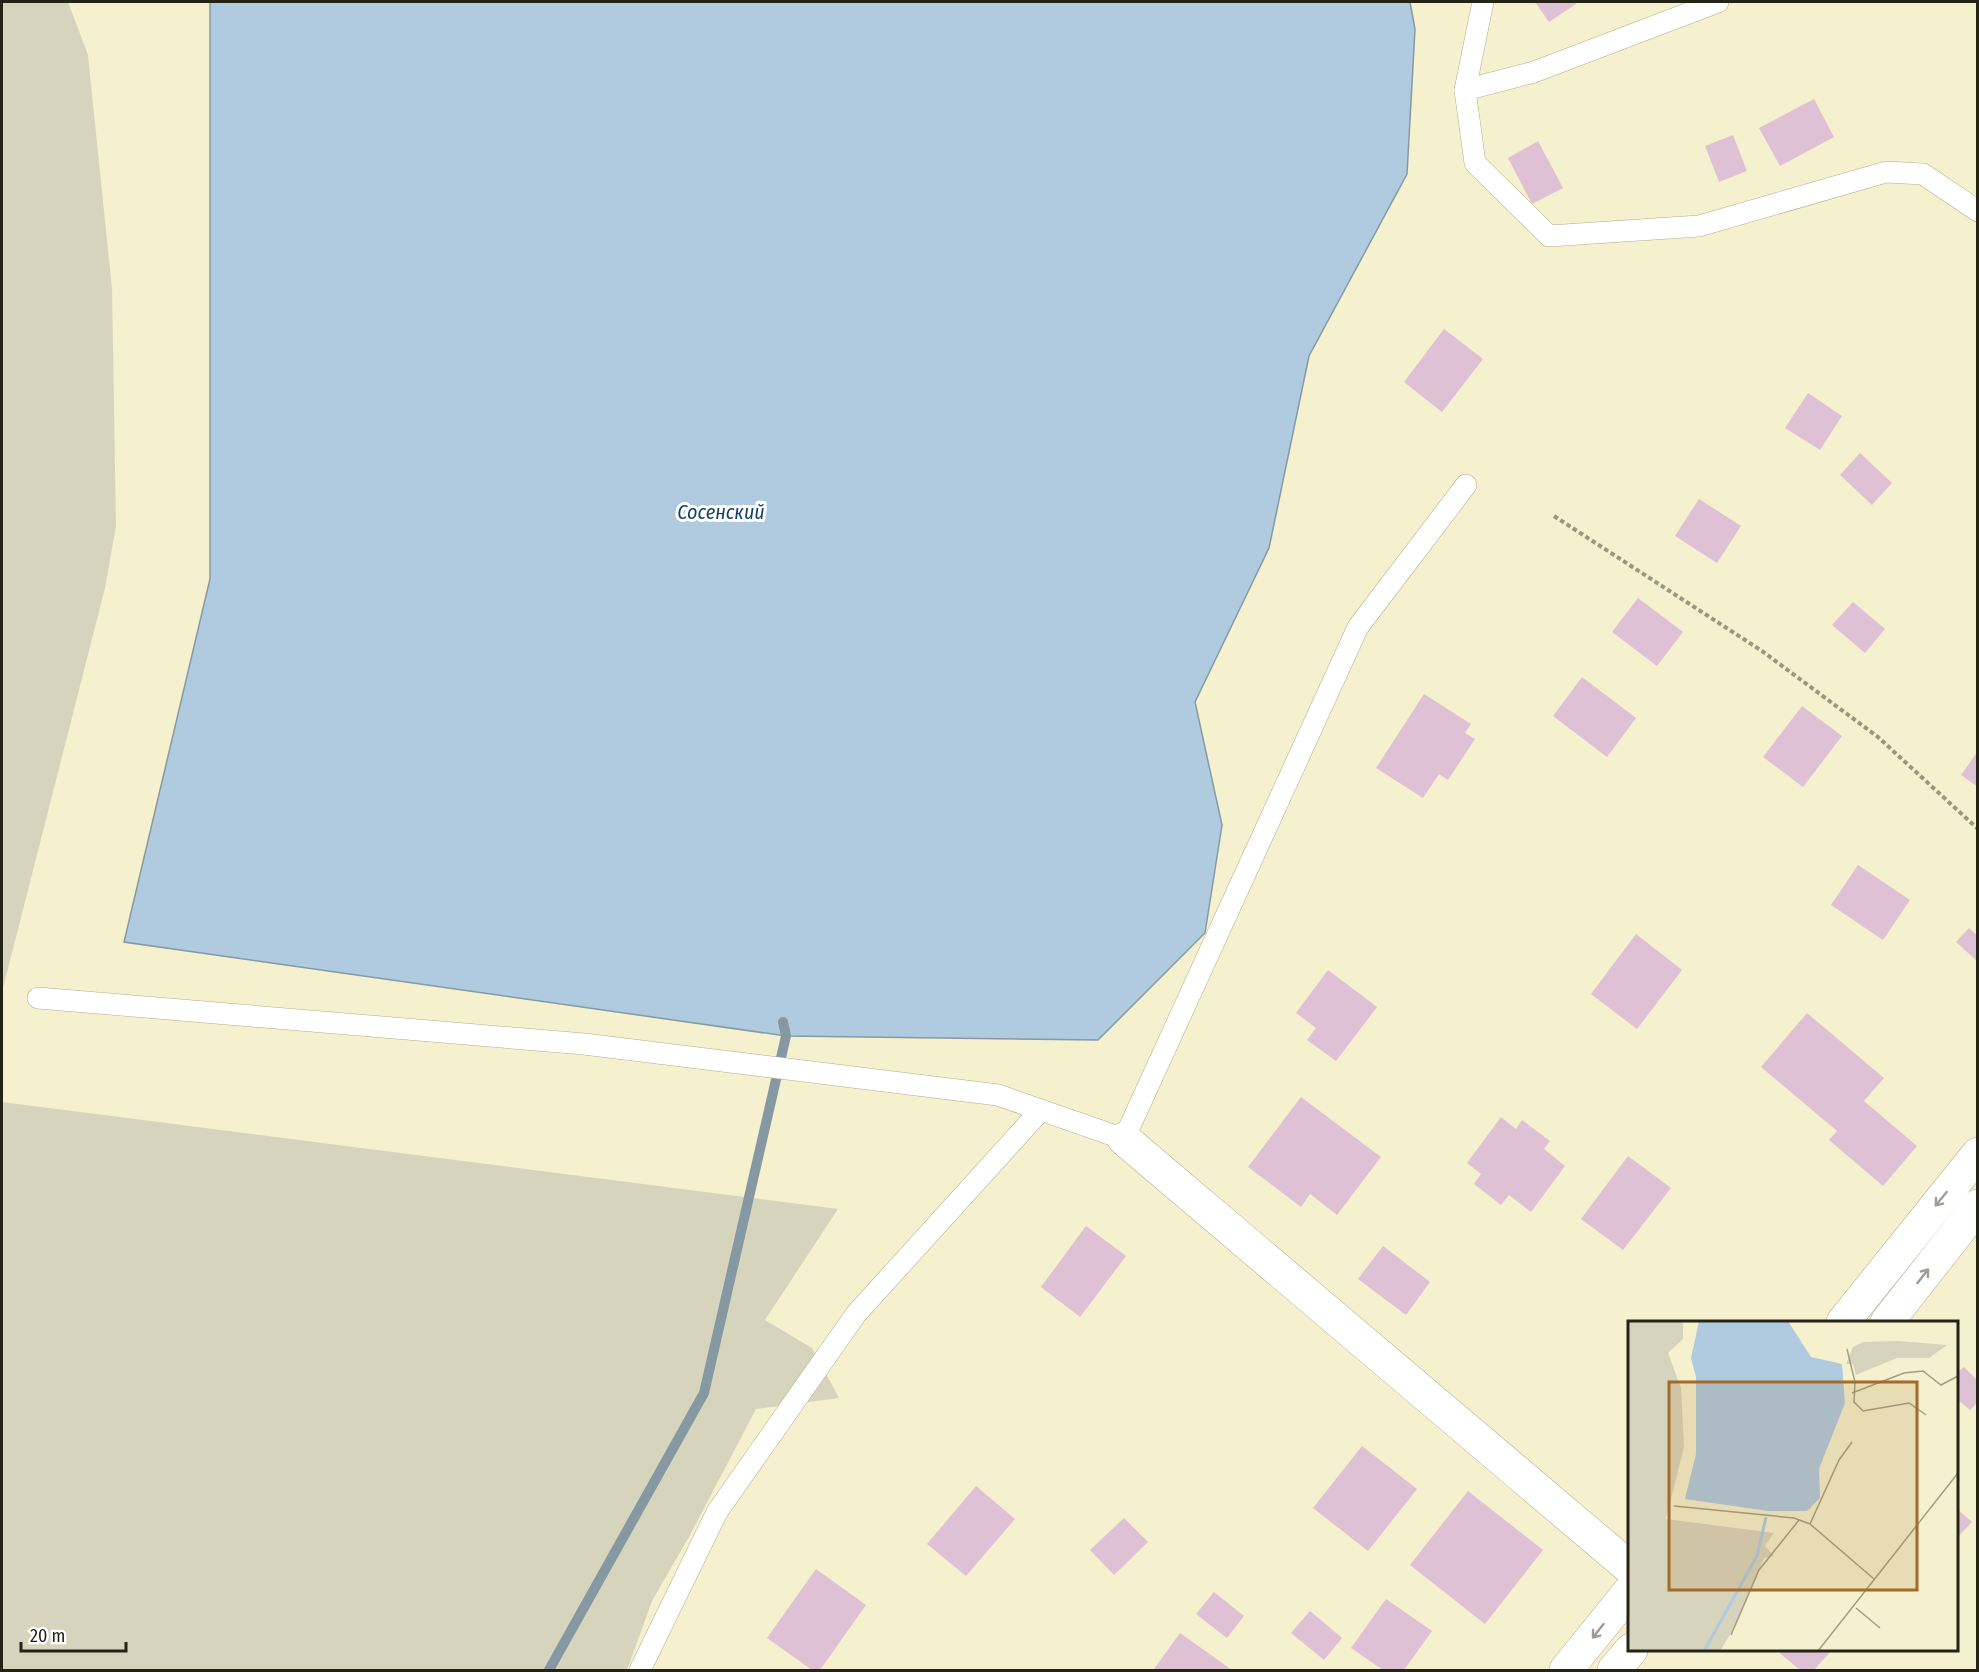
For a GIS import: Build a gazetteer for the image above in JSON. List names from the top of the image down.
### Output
{
  "water": ["Сосенский"],
  "scale_bar": "20 m"
}
